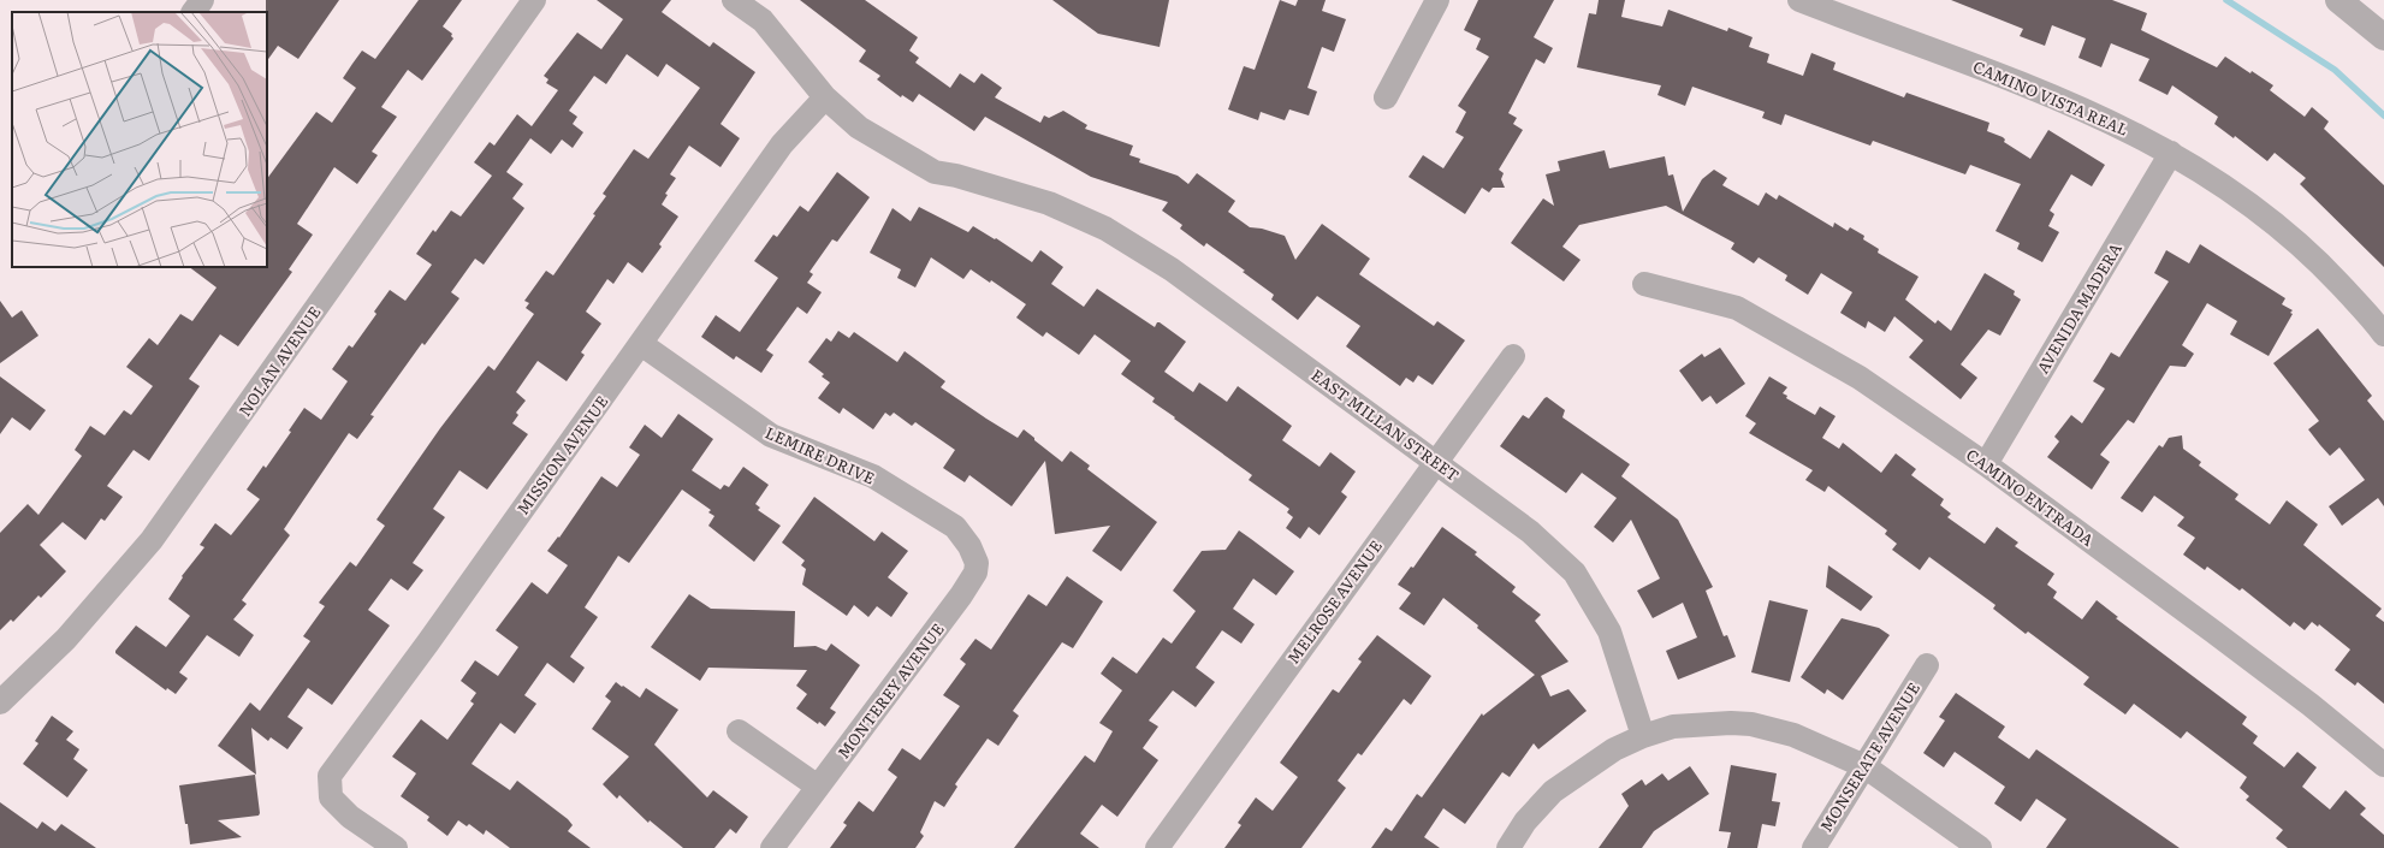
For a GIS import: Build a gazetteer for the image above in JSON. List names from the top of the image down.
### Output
{
  "streets": {
    "street": [
      "CAMINO VISTA REAL",
      "AVENIDA MADERA",
      "NOLAN AVENUE",
      "EAST MILLAN STREET",
      "MISSION AVENUE",
      "LEMIRE DRIVE",
      "CAMINO ENTRADA",
      "MELROSE AVENUE",
      "MONTEREY AVENUE",
      "MONSERATE AVENUE"
    ]
  },
  "crossings": [
    ["CAMINO VISTA REAL", "AVENIDA MADERA"],
    ["AVENIDA MADERA", "CAMINO ENTRADA"],
    ["EAST MILLAN STREET", "MISSION AVENUE"],
    ["EAST MILLAN STREET", "MELROSE AVENUE"],
    ["MISSION AVENUE", "LEMIRE DRIVE"],
    ["LEMIRE DRIVE", "MONTEREY AVENUE"]
  ]
}
